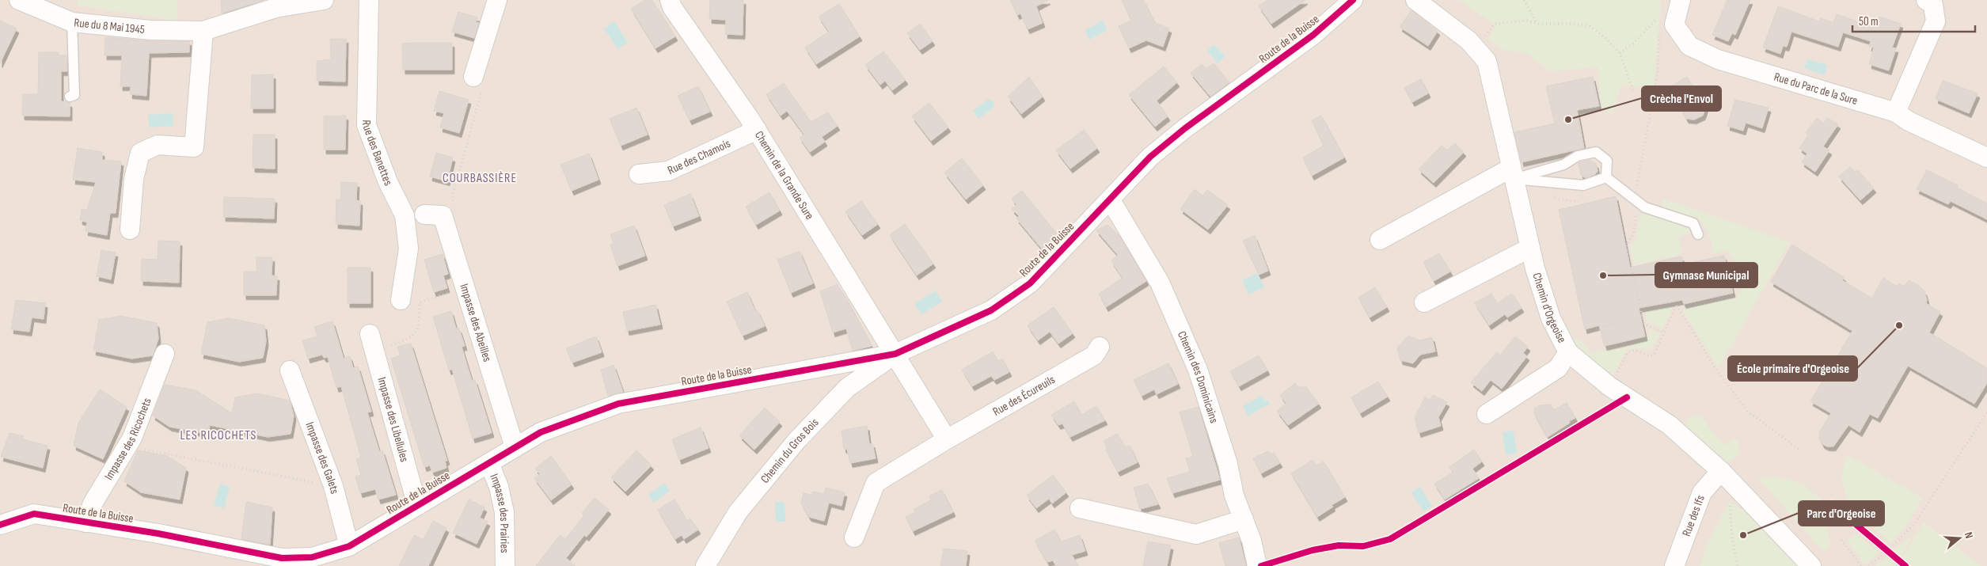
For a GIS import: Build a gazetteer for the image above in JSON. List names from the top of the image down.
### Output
{
  "streets": {
    "street": [
      "Rue du 8 Mai 1945",
      "Route de la Buisse",
      "Rue du Parc de la Sure",
      "Rue des Banettes",
      "Rue des Chamois",
      "Chemin de la Grande Sure",
      "Chemin d'Orgeoise",
      "Impasse des Abeilles",
      "Chemin des Dominicains",
      "Rue des Écureuils",
      "Impasse des Libellules",
      "Impasse des Ricochets",
      "Chemin du Gros Bois",
      "Impasse des Galets",
      "Impasse des Prairies",
      "Rue des Ifs"
    ]
  },
  "crossings": [
    ["Route de la Buisse", "Chemin de la Grande Sure"],
    ["Route de la Buisse", "Impasse des Abeilles"],
    ["Route de la Buisse", "Chemin des Dominicains"],
    ["Route de la Buisse", "Impasse des Libellules"],
    ["Route de la Buisse", "Impasse des Ricochets"],
    ["Route de la Buisse", "Chemin du Gros Bois"],
    ["Route de la Buisse", "Impasse des Galets"],
    ["Route de la Buisse", "Impasse des Prairies"],
    ["Rue des Chamois", "Chemin de la Grande Sure"],
    ["Chemin de la Grande Sure", "Chemin du Gros Bois"],
    ["Chemin d'Orgeoise", "Rue des Ifs"]
  ],
  "districts": ["COURBASSIÈRE", "LES RICOCHETS"],
  "places": [
    "Crèche l'Envol",
    "Gymnase Municipal",
    "École primaire d'Orgeoise",
    "Parc d'Orgeoise"
  ],
  "scale_bar": "50 m",
  "north": "right"
}
